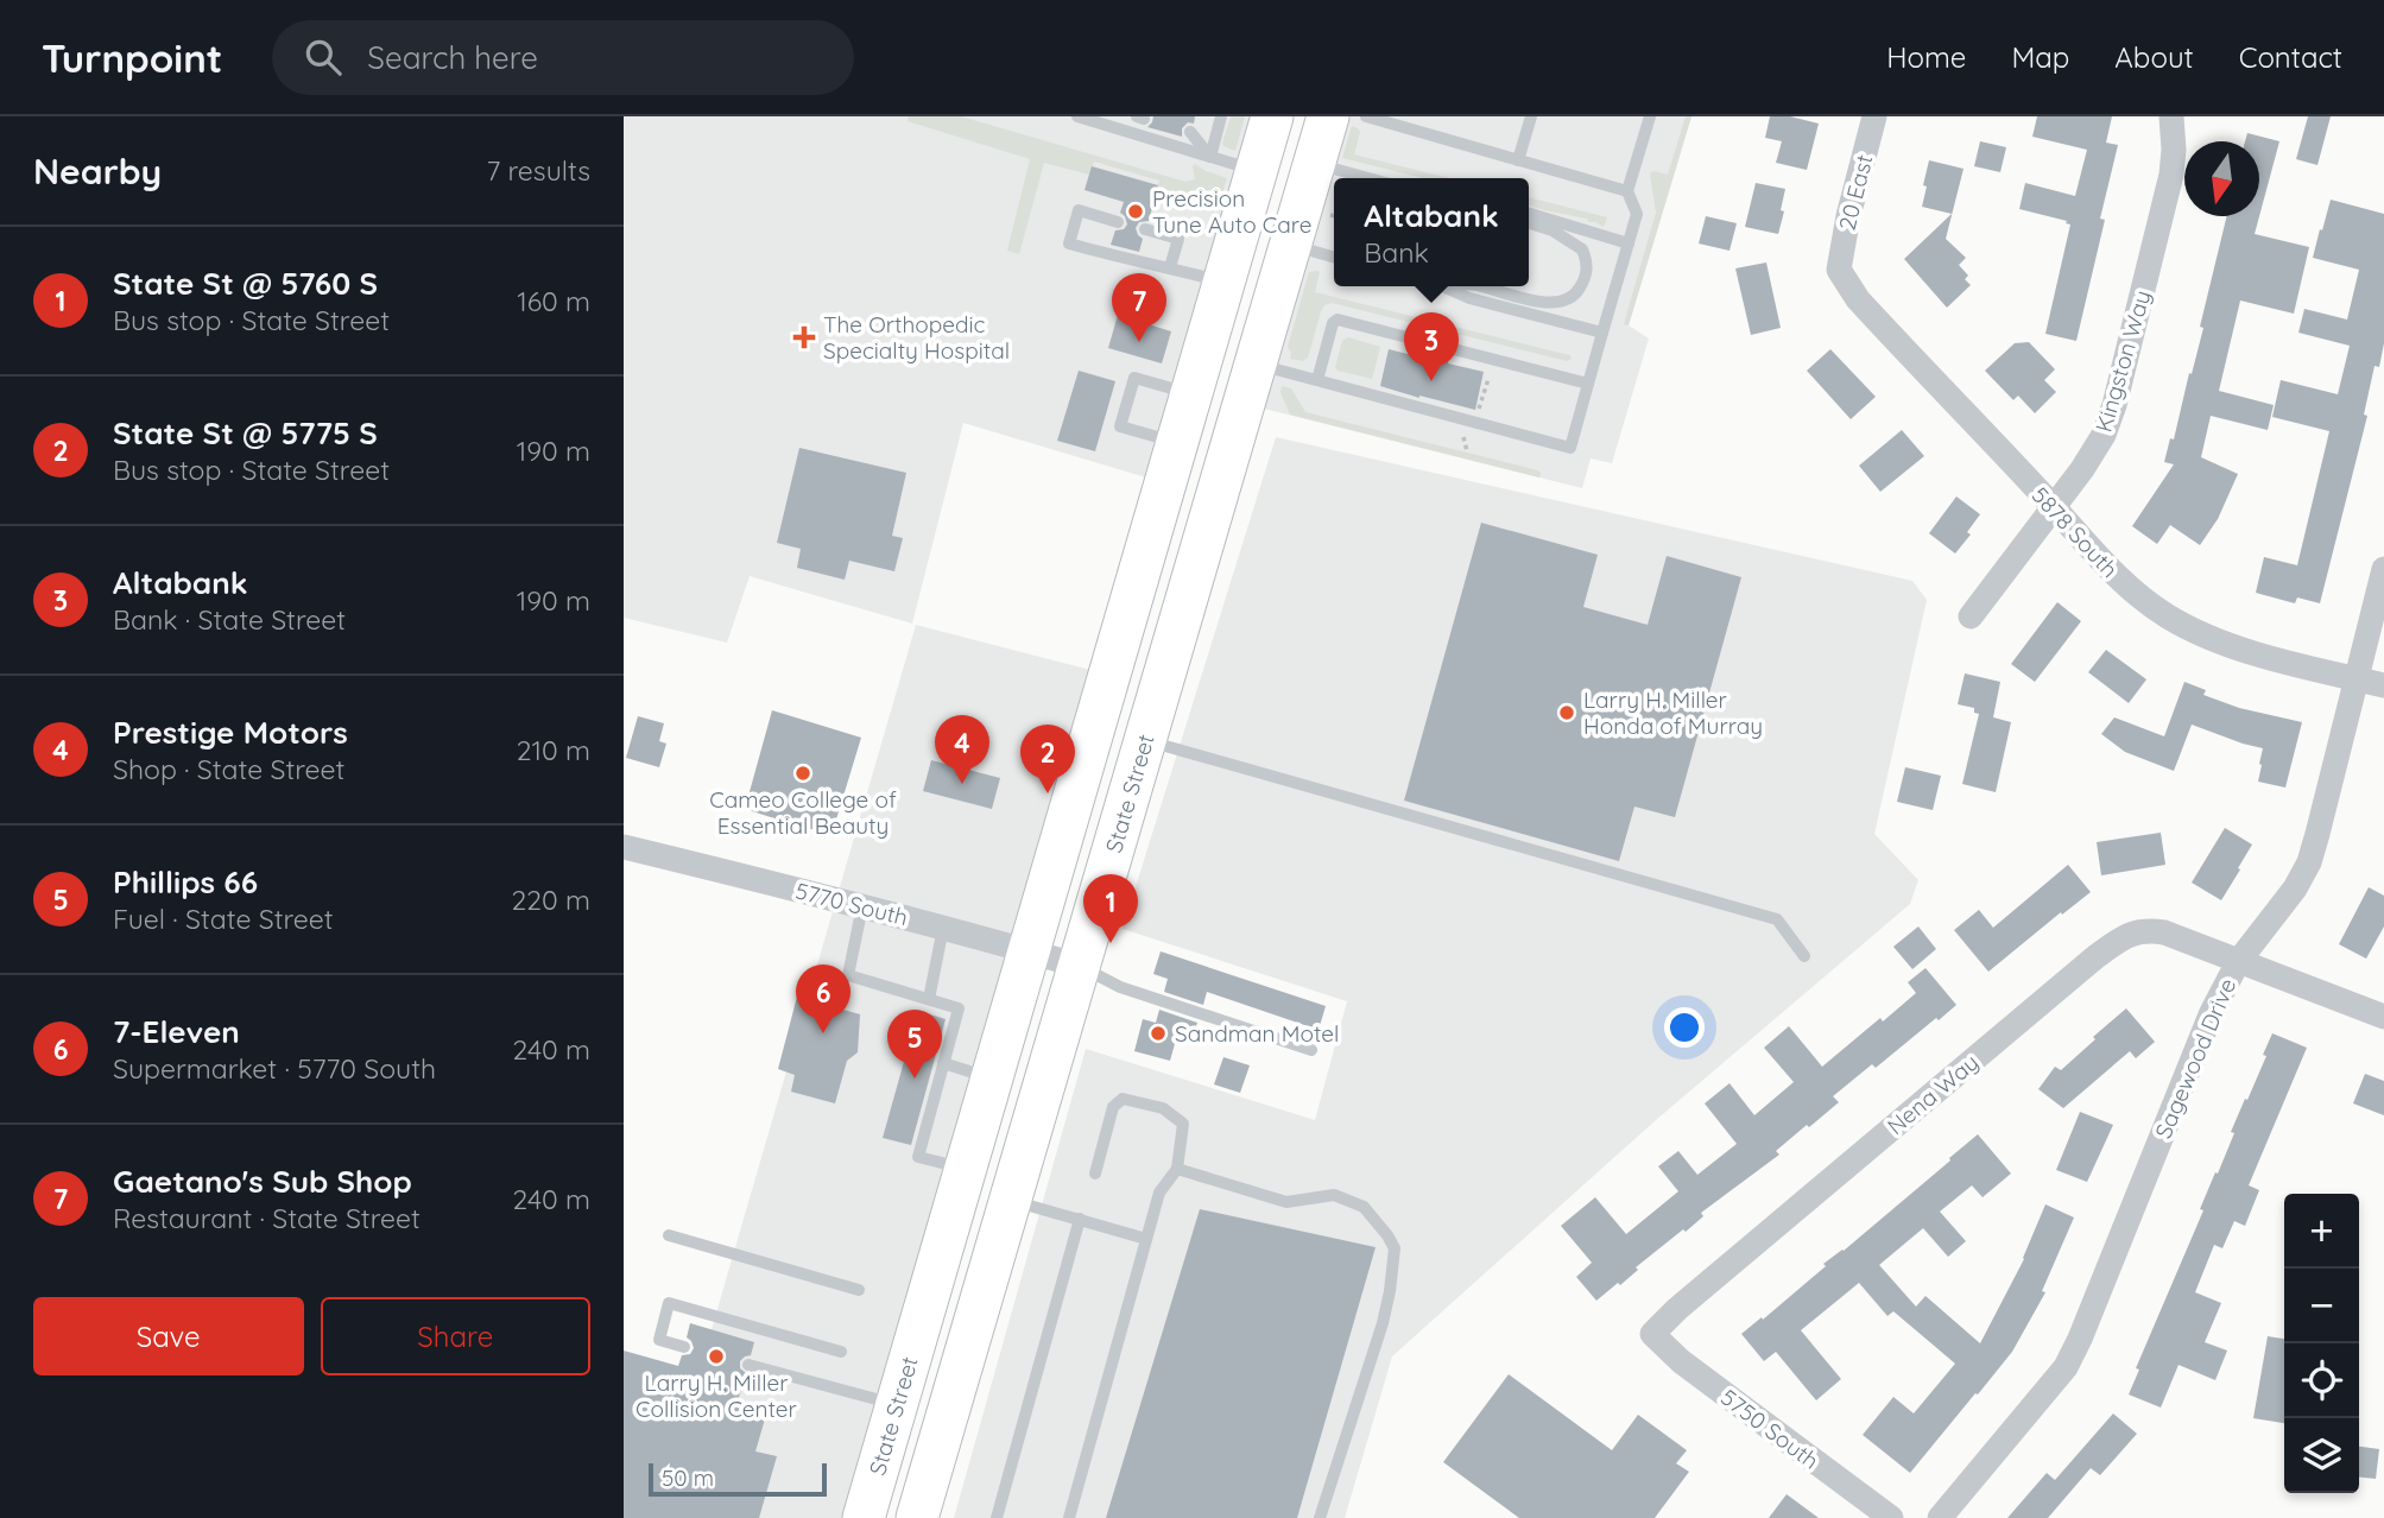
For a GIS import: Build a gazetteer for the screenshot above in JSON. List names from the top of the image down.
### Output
{
  "streets": {
    "main road": ["State Street"],
    "street": [
      "20 East",
      "Kingston Way",
      "5878 South",
      "5770 South",
      "Sagewood Drive",
      "Nena Way",
      "5750 South"
    ]
  },
  "crossings": [
    ["20 East", "5878 South"],
    ["Kingston Way", "5878 South"],
    ["5878 South", "Sagewood Drive"],
    ["State Street", "5770 South"],
    ["Sagewood Drive", "Nena Way"],
    ["Nena Way", "5750 South"]
  ],
  "places": {
    "other": [
      "Precision Tune Auto Care",
      "Larry H. Miller Honda of Murray",
      "Cameo College of Essential Beauty",
      "Sandman Motel",
      "Larry H. Miller Collision Center"
    ],
    "health": ["The Orthopedic Specialty Hospital"]
  },
  "scale_bar": "50 m",
  "north": "bottom",
  "page": {
    "header": "Turnpoint",
    "search": "Search here",
    "nav": [
      "Home",
      "Map",
      "About",
      "Contact"
    ],
    "heading": ["Nearby", "7 results"],
    "popup": ["Altabank", "Bank"],
    "list": [
      {
        "mark": "1",
        "name": "State St @ 5760 S",
        "note": "Bus stop · State Street",
        "value": "160 m"
      },
      {
        "mark": "2",
        "name": "State St @ 5775 S",
        "note": "Bus stop · State Street",
        "value": "190 m"
      },
      {
        "mark": "3",
        "name": "Altabank",
        "note": "Bank · State Street",
        "value": "190 m"
      },
      {
        "mark": "4",
        "name": "Prestige Motors",
        "note": "Shop · State Street",
        "value": "210 m"
      },
      {
        "mark": "5",
        "name": "Phillips 66",
        "note": "Fuel · State Street",
        "value": "220 m"
      },
      {
        "mark": "6",
        "name": "7-Eleven",
        "note": "Supermarket · 5770 South",
        "value": "240 m"
      },
      {
        "mark": "7",
        "name": "Gaetano's Sub Shop",
        "note": "Restaurant · State Street",
        "value": "240 m"
      }
    ],
    "pins": [
      "7",
      "3",
      "4",
      "2",
      "1",
      "6",
      "5"
    ],
    "map_buttons": ["+", "−"],
    "buttons": ["Save", "Share"],
    "scale": "50 m"
  }
}
